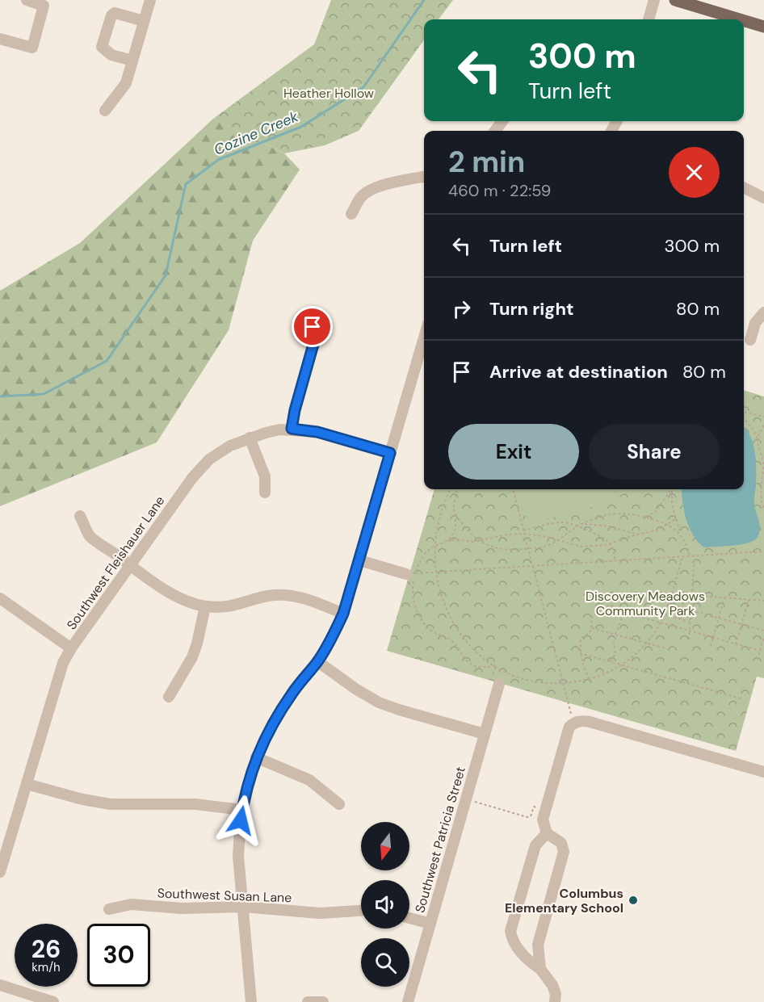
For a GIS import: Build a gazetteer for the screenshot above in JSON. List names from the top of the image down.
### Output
{
  "streets": {
    "street": ["Southwest Fleishauer Lane", "Southwest Patricia Street", "Southwest Susan Lane"]
  },
  "water": ["Cozine Creek"],
  "parks": ["Heather Hollow", "Discovery Meadows Community Park"],
  "places": ["Columbus Elementary School"],
  "north": "bottom",
  "page": {
    "turn": ["300 m", "Turn left"],
    "heading": ["2 min", "460 m · 22:59"],
    "list": [
      {
        "name": "Turn left",
        "value": "300 m"
      },
      {
        "name": "Turn right",
        "value": "80 m"
      },
      {
        "name": "Arrive at destination",
        "value": "80 m"
      }
    ],
    "buttons": ["Exit", "Share"],
    "speed": "26 km/h",
    "limit": "30"
  }
}
